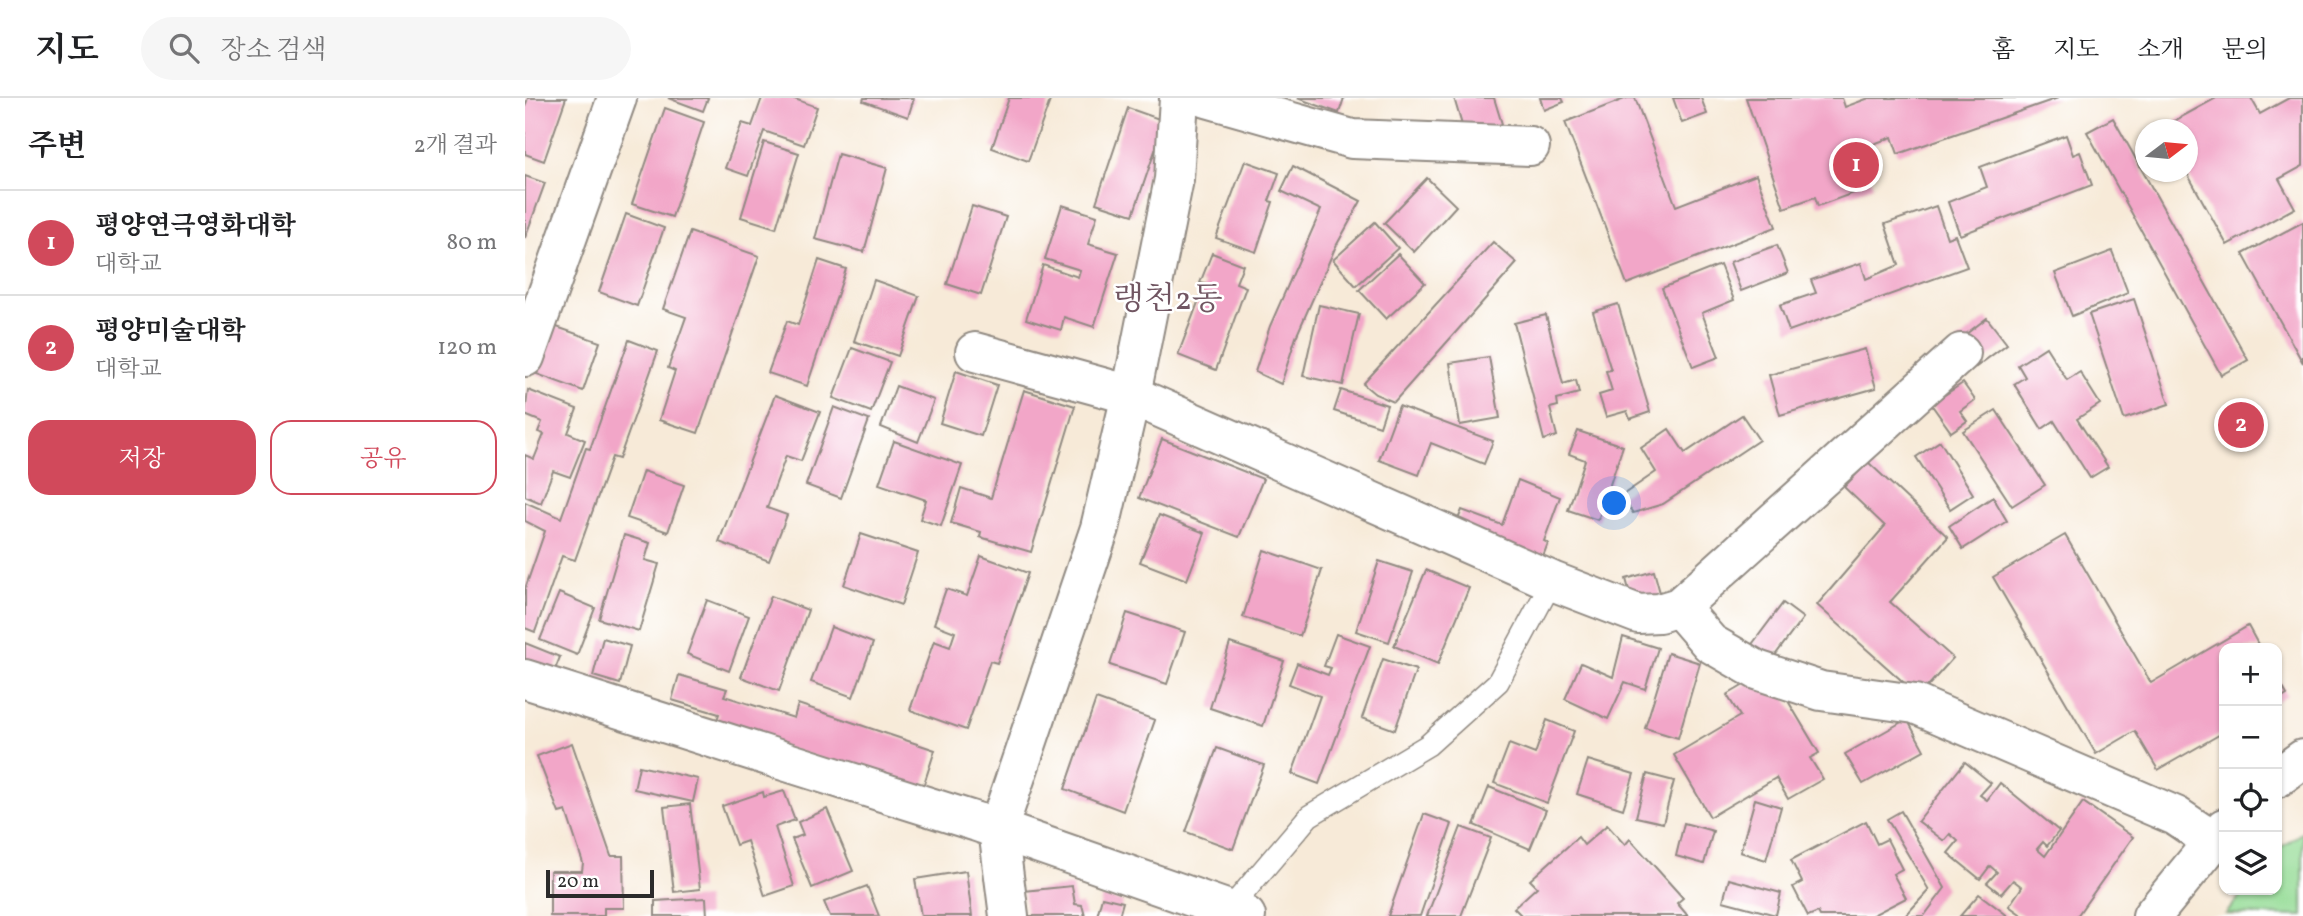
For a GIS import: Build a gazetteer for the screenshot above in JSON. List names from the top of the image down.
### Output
{
  "districts": ["랭천2동"],
  "scale_bar": "20 m",
  "north": "right",
  "page": {
    "header": "지도",
    "search": "장소 검색",
    "nav": [
      "홈",
      "지도",
      "소개",
      "문의"
    ],
    "heading": ["주변", "2개 결과"],
    "pins": ["1", "2"],
    "list": [
      {
        "mark": "1",
        "name": "평양연극영화대학",
        "note": "대학교",
        "value": "80 m"
      },
      {
        "mark": "2",
        "name": "평양미술대학",
        "note": "대학교",
        "value": "120 m"
      }
    ],
    "buttons": ["저장", "공유"],
    "map_buttons": ["+", "−"],
    "scale": "20 m"
  }
}
